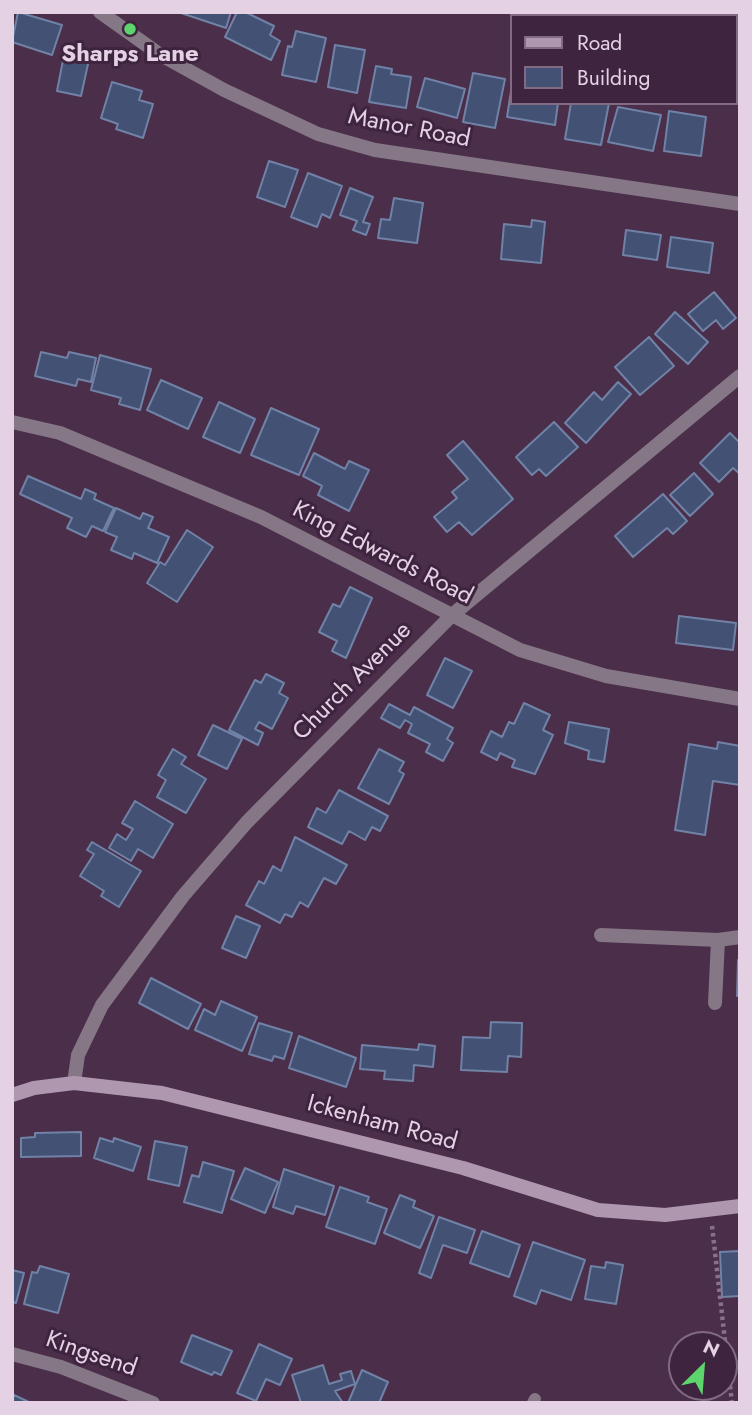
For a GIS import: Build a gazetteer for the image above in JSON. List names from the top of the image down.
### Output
{
  "streets": {
    "main road": ["Ickenham Road"],
    "street": [
      "Manor Road",
      "King Edwards Road",
      "Church Avenue",
      "Kingsend"
    ]
  },
  "crossings": [
    ["King Edwards Road", "Church Avenue"],
    ["Church Avenue", "Ickenham Road"]
  ],
  "places": ["Sharps Lane"],
  "legend": ["Road", "Building"],
  "north": "top right"
}
